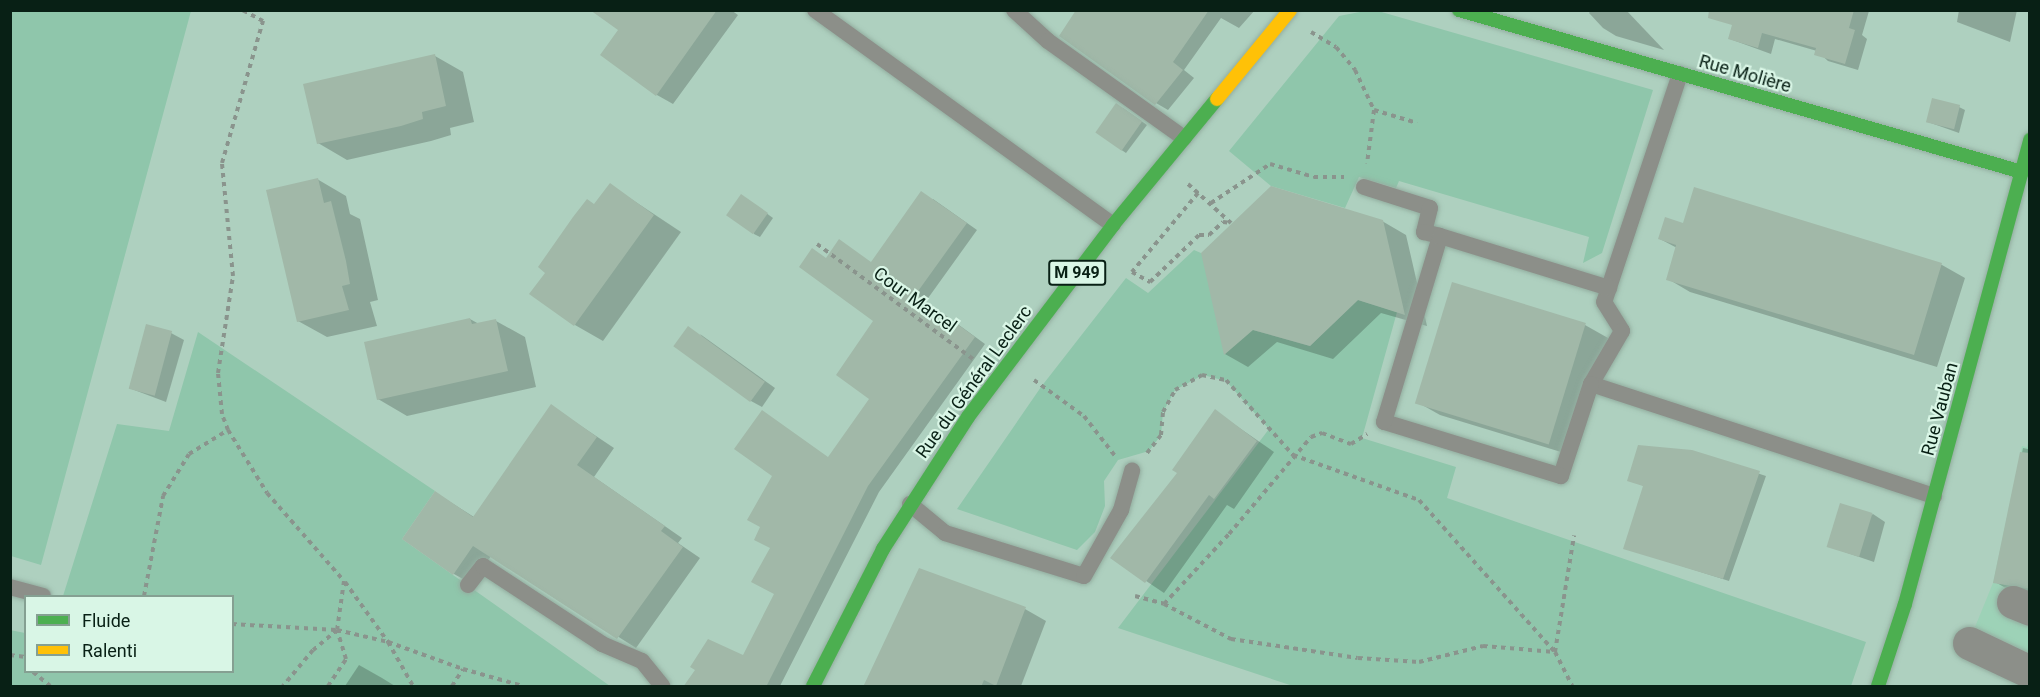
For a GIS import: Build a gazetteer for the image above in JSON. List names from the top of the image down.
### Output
{
  "streets": {
    "street": [
      "Rue Molière",
      "M 949",
      "Rue du Général Leclerc",
      "Rue Vauban"
    ],
    "path": ["Cour Marcel"]
  },
  "crossings": [
    ["Rue Molière", "Rue Vauban"],
    ["Cour Marcel", "Rue du Général Leclerc"]
  ],
  "legend": ["Fluide", "Ralenti"]
}
